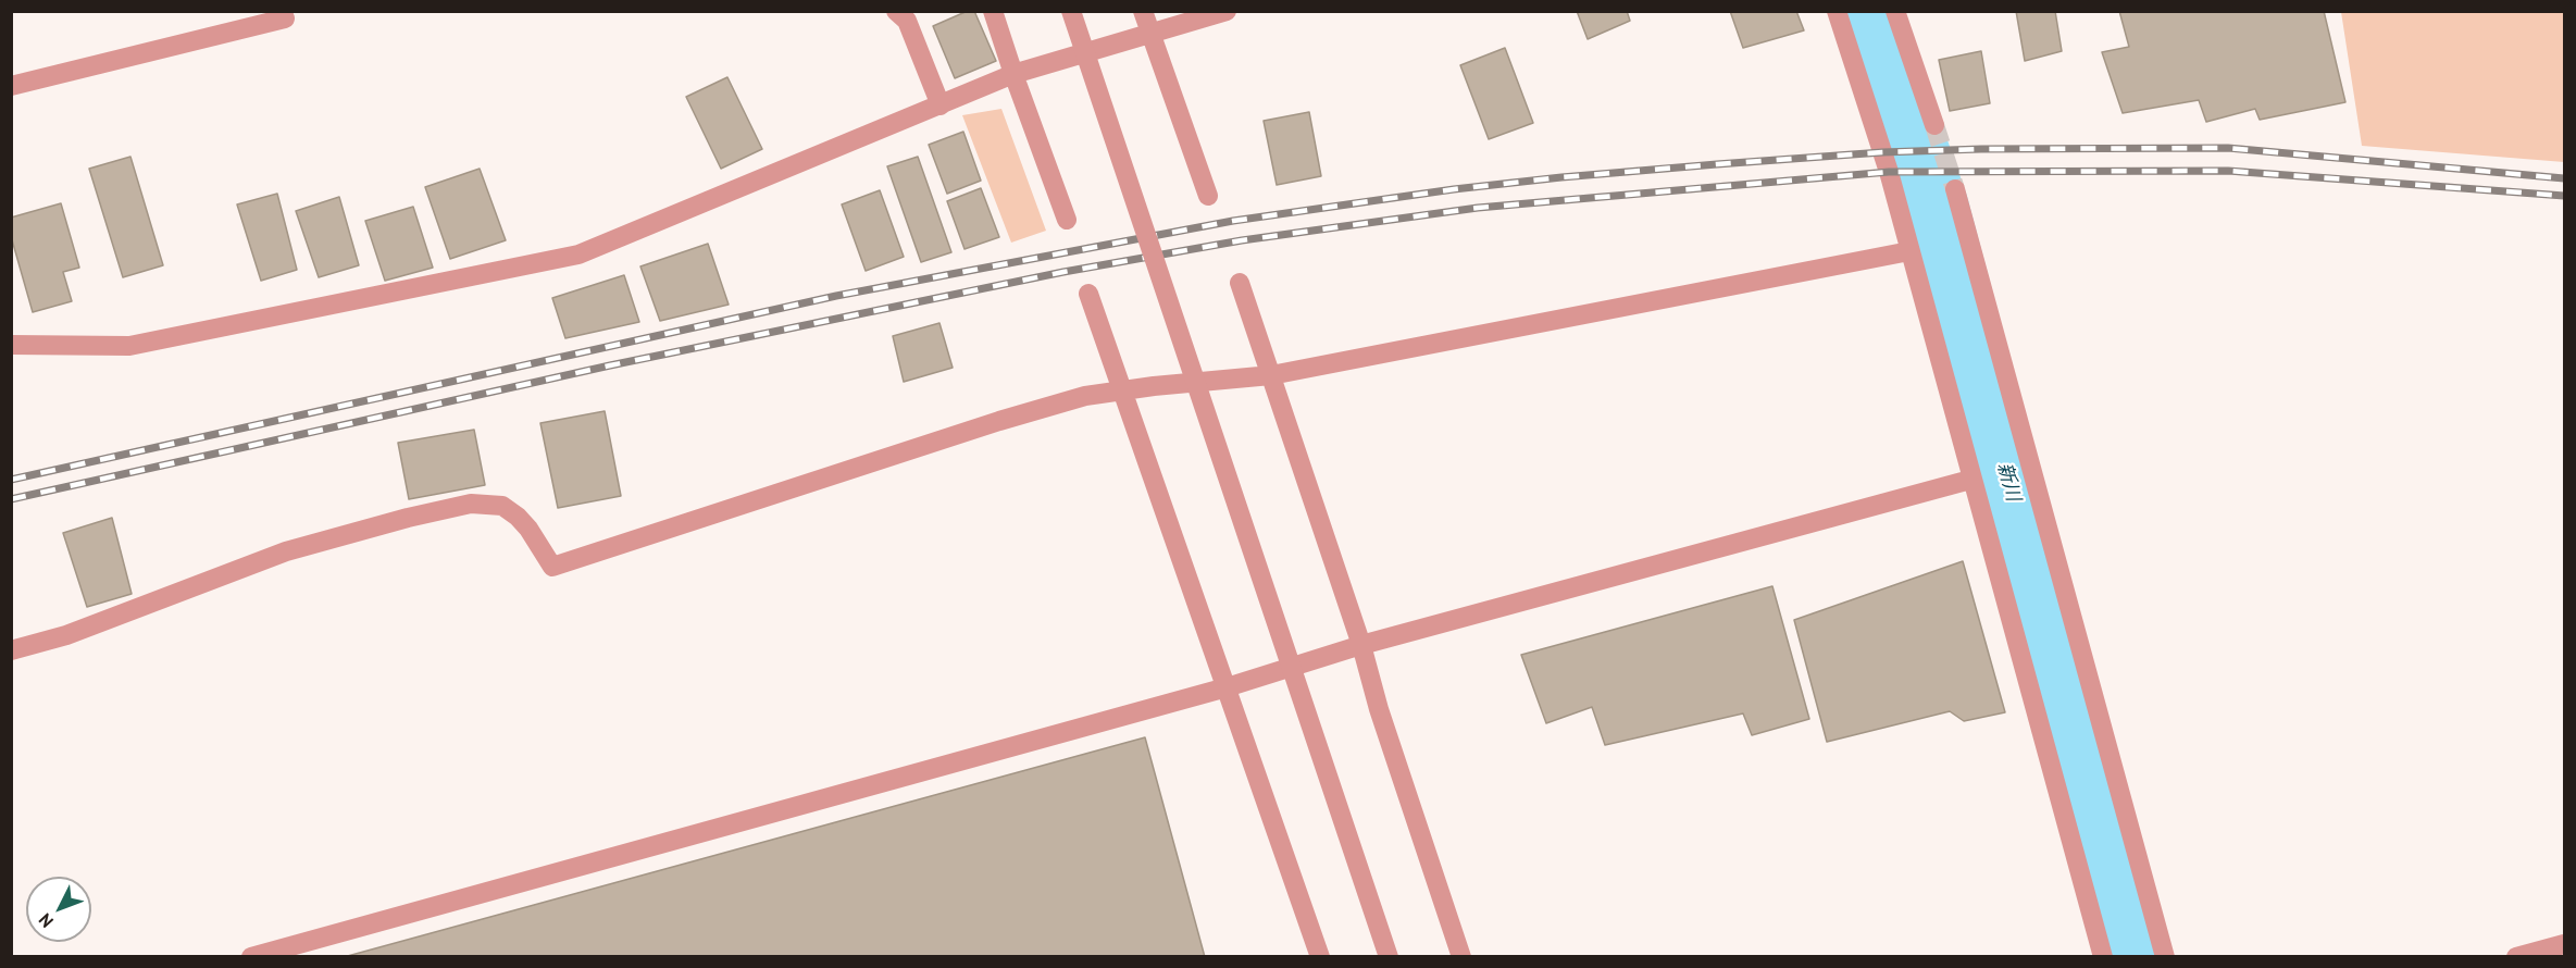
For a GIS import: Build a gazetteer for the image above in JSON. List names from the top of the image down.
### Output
{
  "water": ["新川"],
  "north": "bottom left"
}
